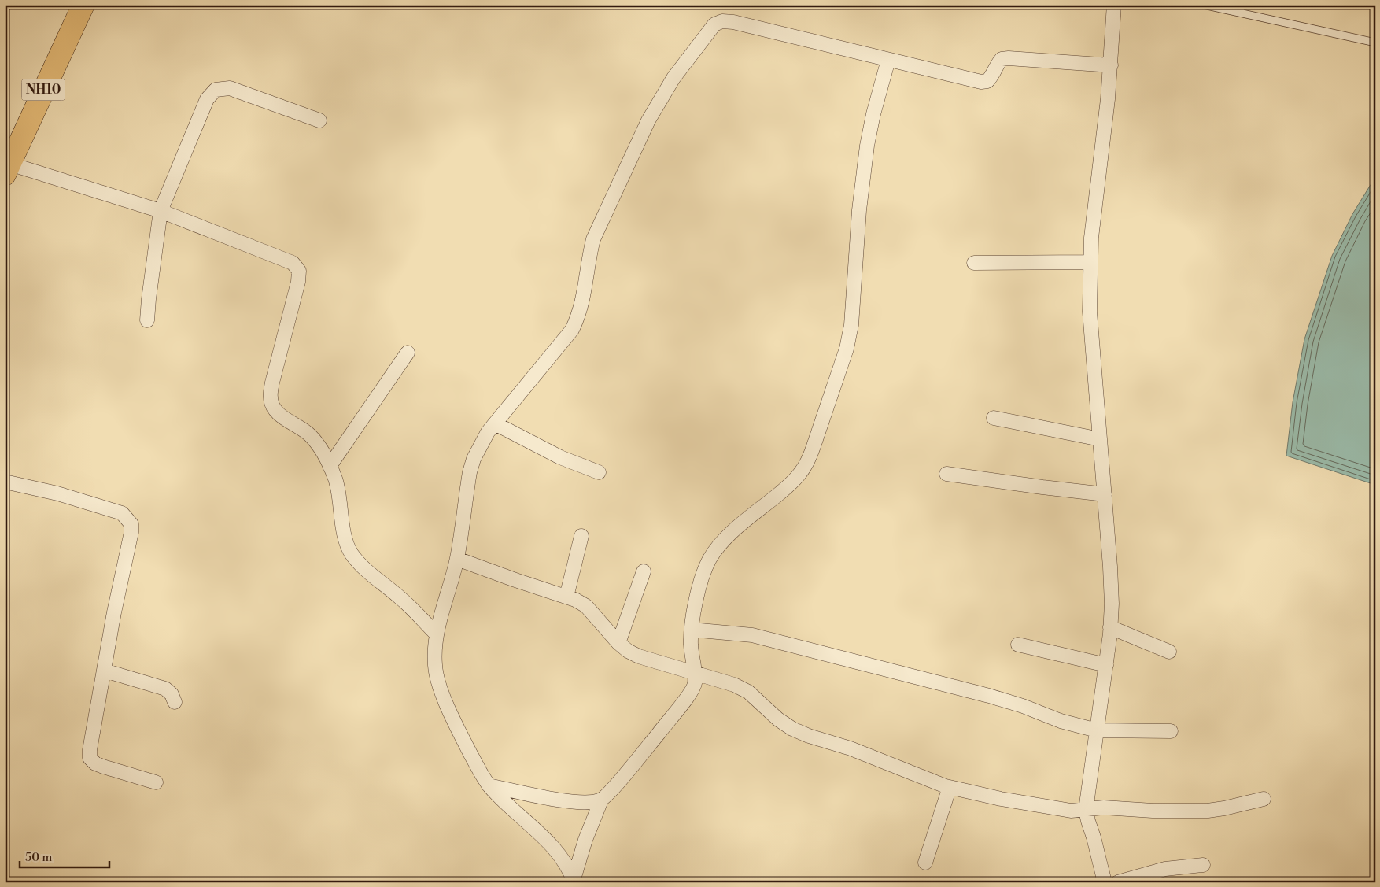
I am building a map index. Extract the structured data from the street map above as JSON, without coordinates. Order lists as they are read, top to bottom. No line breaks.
{"streets":{"highway":["NH10"]},"scale_bar":"50 m"}
